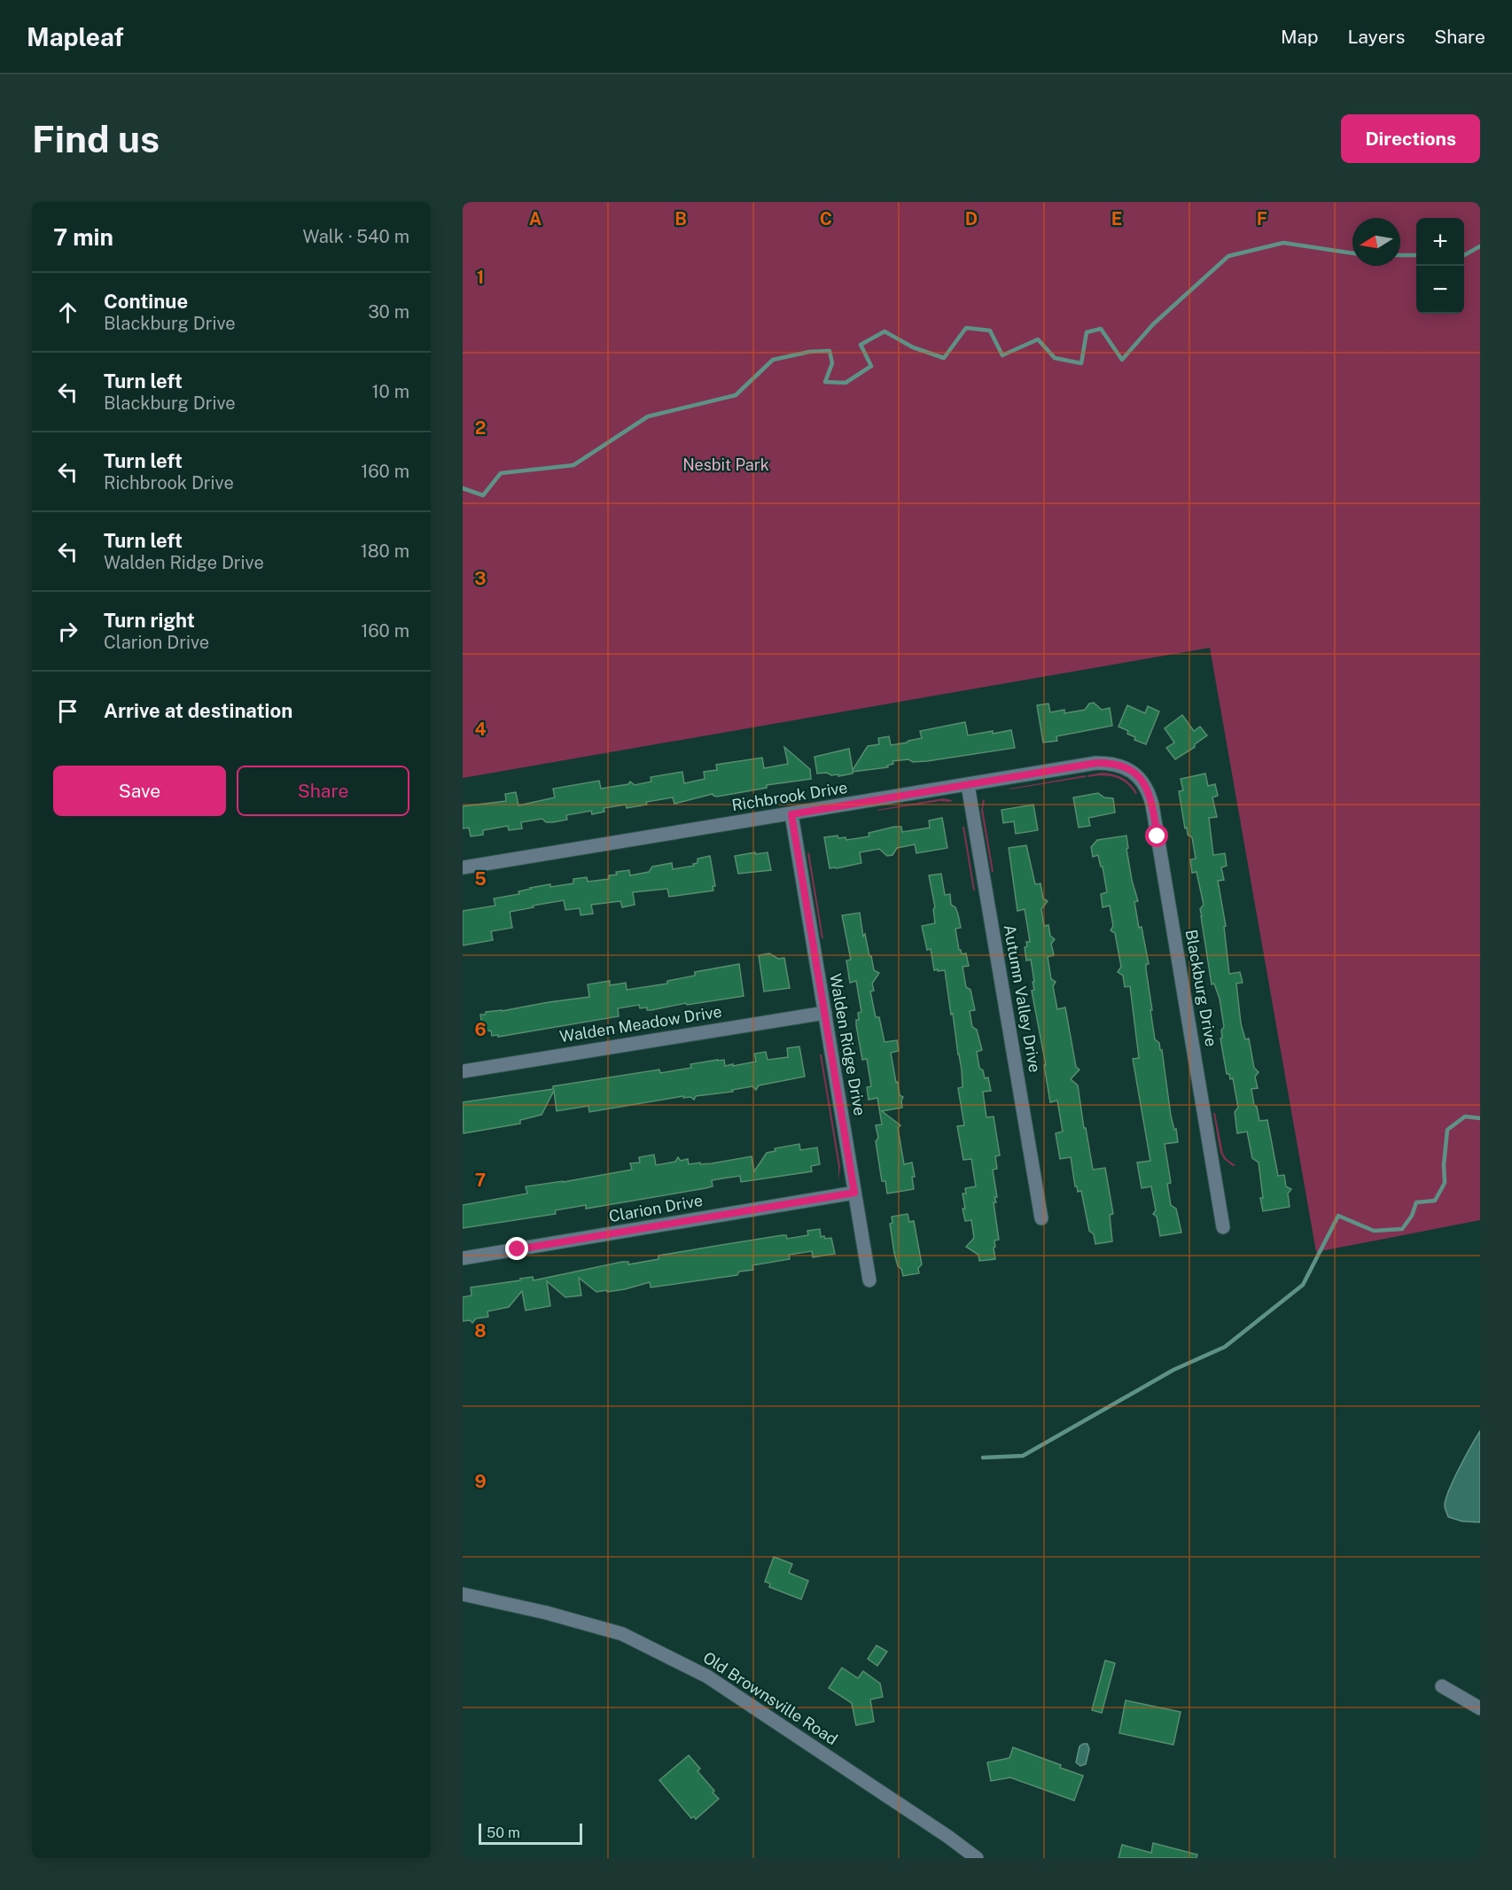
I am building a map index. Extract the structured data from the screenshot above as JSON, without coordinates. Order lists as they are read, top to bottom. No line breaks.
{"streets":{"street":["Richbrook Drive","Blackburg Drive","Autumn Valley Drive","Walden Meadow Drive","Walden Ridge Drive","Clarion Drive","Old Brownsville Road"]},"crossings":[["Richbrook Drive","Blackburg Drive"],["Richbrook Drive","Autumn Valley Drive"],["Richbrook Drive","Walden Ridge Drive"],["Walden Meadow Drive","Walden Ridge Drive"],["Walden Ridge Drive","Clarion Drive"]],"parks":["Nesbit Park"],"scale_bar":"50 m","north":"left","page":{"header":"Mapleaf","nav":["Map","Layers","Share"],"buttons":["Directions",["Save","Share"]],"title":"Find us","heading":["7 min","Walk · 540 m"],"map_buttons":["+","−"],"list":[["Continue","Blackburg Drive","30 m"],["Turn left","Blackburg Drive","10 m"],["Turn left","Richbrook Drive","160 m"],["Turn left","Walden Ridge Drive","180 m"],["Turn right","Clarion Drive","160 m"],"Arrive at destination"],"scale":"50 m"},"grid":{"columns":["A","B","C","D","E","F"],"rows":["1","2","3","4","5","6","7","8","9"]}}
